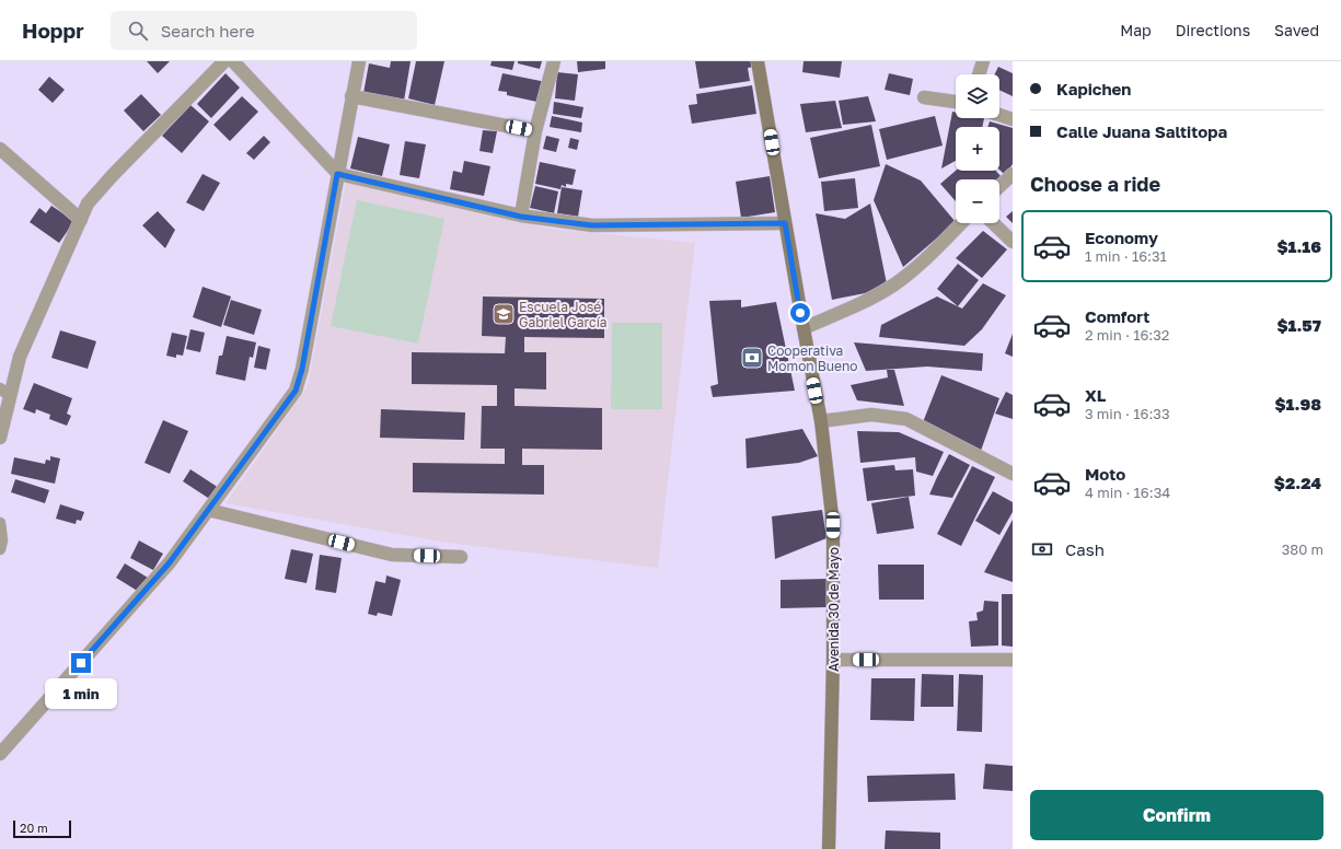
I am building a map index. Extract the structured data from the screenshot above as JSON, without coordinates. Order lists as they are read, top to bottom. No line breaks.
{"streets":{"main road":["Avenida 30 de Mayo"]},"places":{"school or university":["Escuela José Gabriel García"],"bank":["Cooperativa Momon Bueno"]},"scale_bar":"20 m","page":{"header":"Hoppr","search":"Search here","nav":["Map","Directions","Saved"],"banner":["Kapichen","Calle Juana Saltitopa"],"map_buttons":["+","−"],"heading":"Choose a ride","list":[{"name":"Economy","note":"1 min · 16:31","value":"$1.16"},{"name":"Comfort","note":"2 min · 16:32","value":"$1.57"},{"name":"XL","note":"3 min · 16:33","value":"$1.98"},{"name":"Moto","note":"4 min · 16:34","value":"$2.24"}],"pay":["Cash","380 m"],"bubble":"1 min","buttons":"Confirm","scale":"20 m"}}
